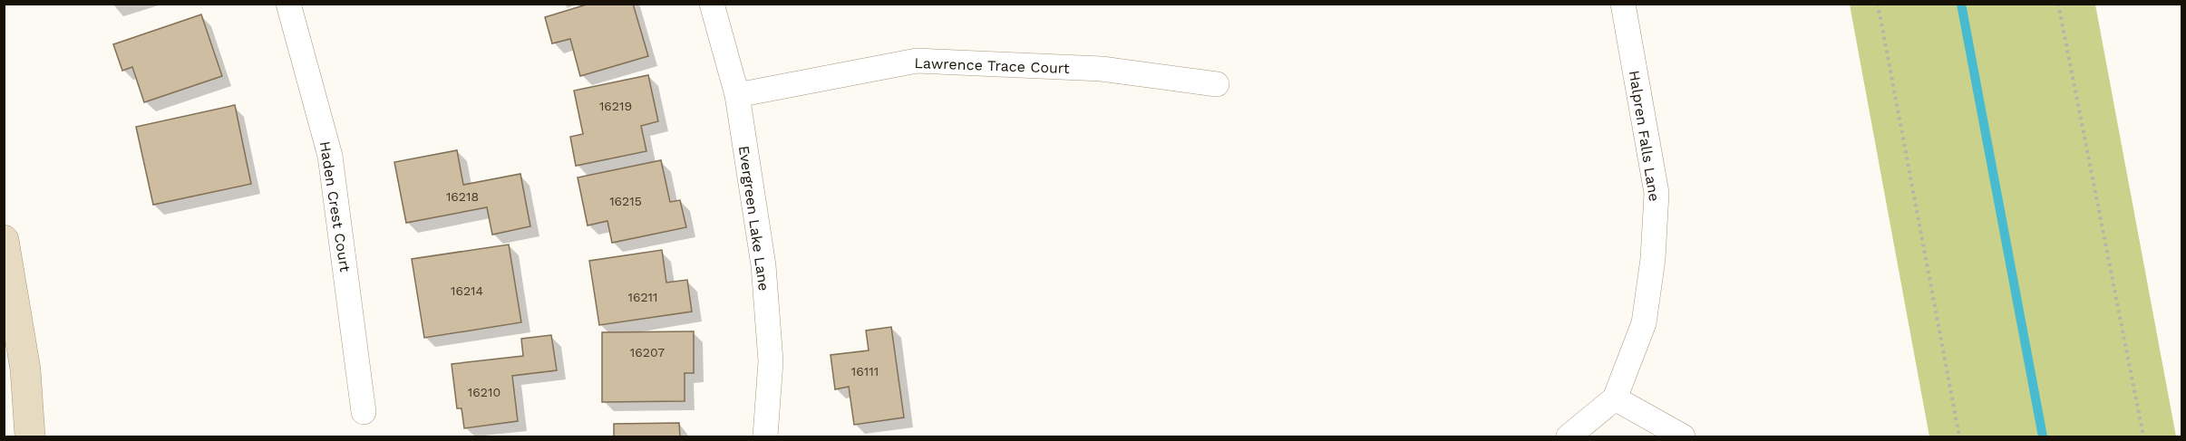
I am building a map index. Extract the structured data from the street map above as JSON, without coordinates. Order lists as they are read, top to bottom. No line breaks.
{"streets":{"street":["Lawrence Trace Court","Halpren Falls Lane","Haden Crest Court","Evergreen Lake Lane"]},"crossings":[["Lawrence Trace Court","Evergreen Lake Lane"]],"house_numbers":["16219","16218","16215","16214","16211","16207","16111","16210"]}
